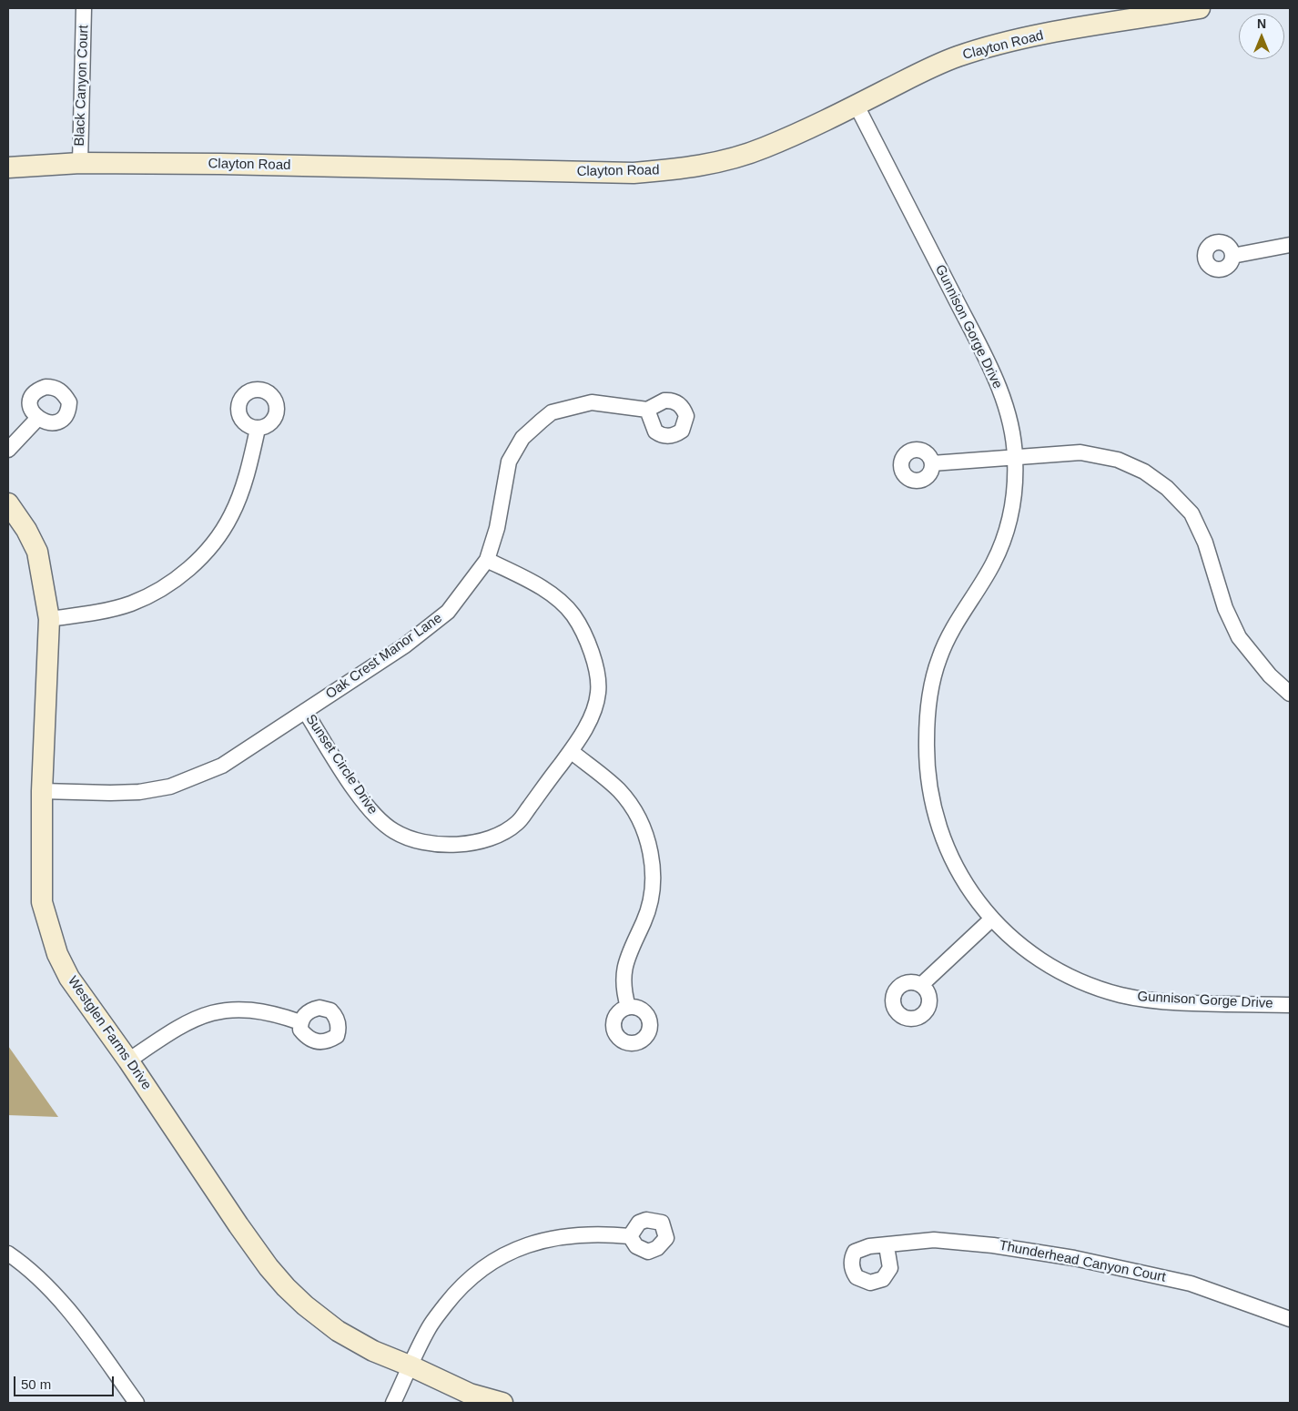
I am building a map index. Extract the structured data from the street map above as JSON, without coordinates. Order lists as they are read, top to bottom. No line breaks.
{"streets":{"main road":["Clayton Road","Westglen Farms Drive"],"street":["Black Canyon Court","Gunnison Gorge Drive","Oak Crest Manor Lane","Sunset Circle Drive","Thunderhead Canyon Court"]},"crossings":[["Clayton Road","Black Canyon Court"],["Clayton Road","Gunnison Gorge Drive"],["Oak Crest Manor Lane","Sunset Circle Drive"],["Oak Crest Manor Lane","Westglen Farms Drive"]],"scale_bar":"50 m","north":"top"}
